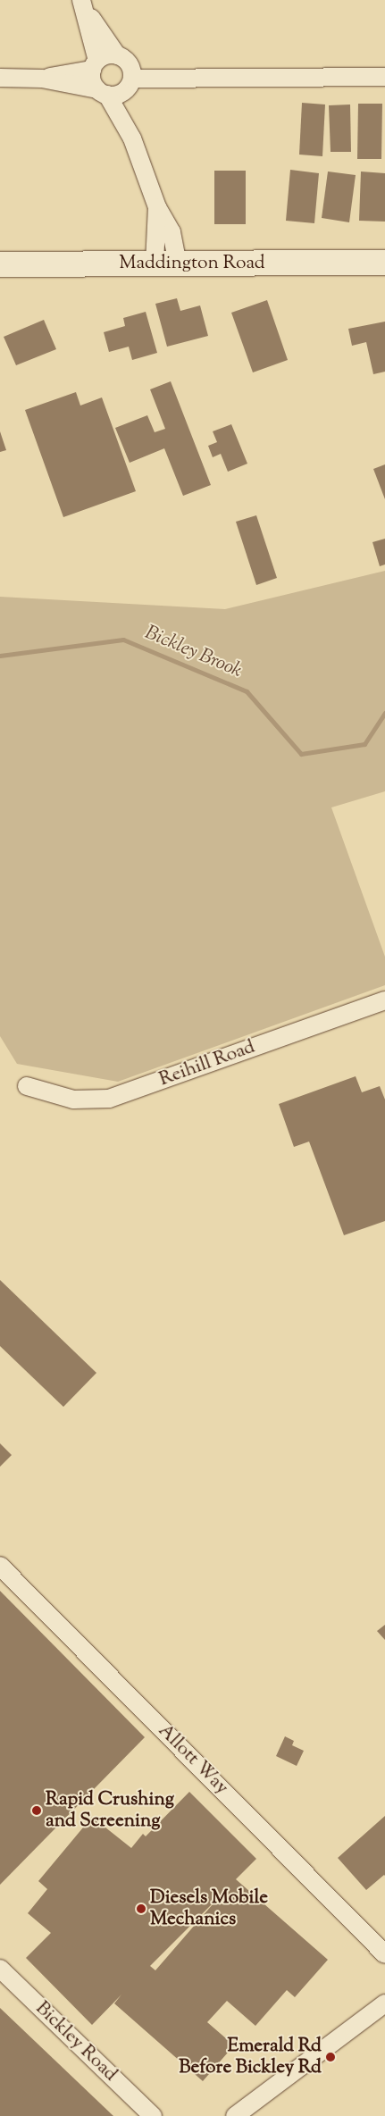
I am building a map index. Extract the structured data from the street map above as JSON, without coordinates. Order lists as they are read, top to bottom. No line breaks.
{"streets":{"main road":["Maddington Road"],"street":["Reihill Road","Allott Way","Bickley Road"]},"water":["Bickley Brook"],"places":["Rapid Crushing and Screening","Diesels Mobile Mechanics","Emerald Rd Before Bickley Rd"]}
